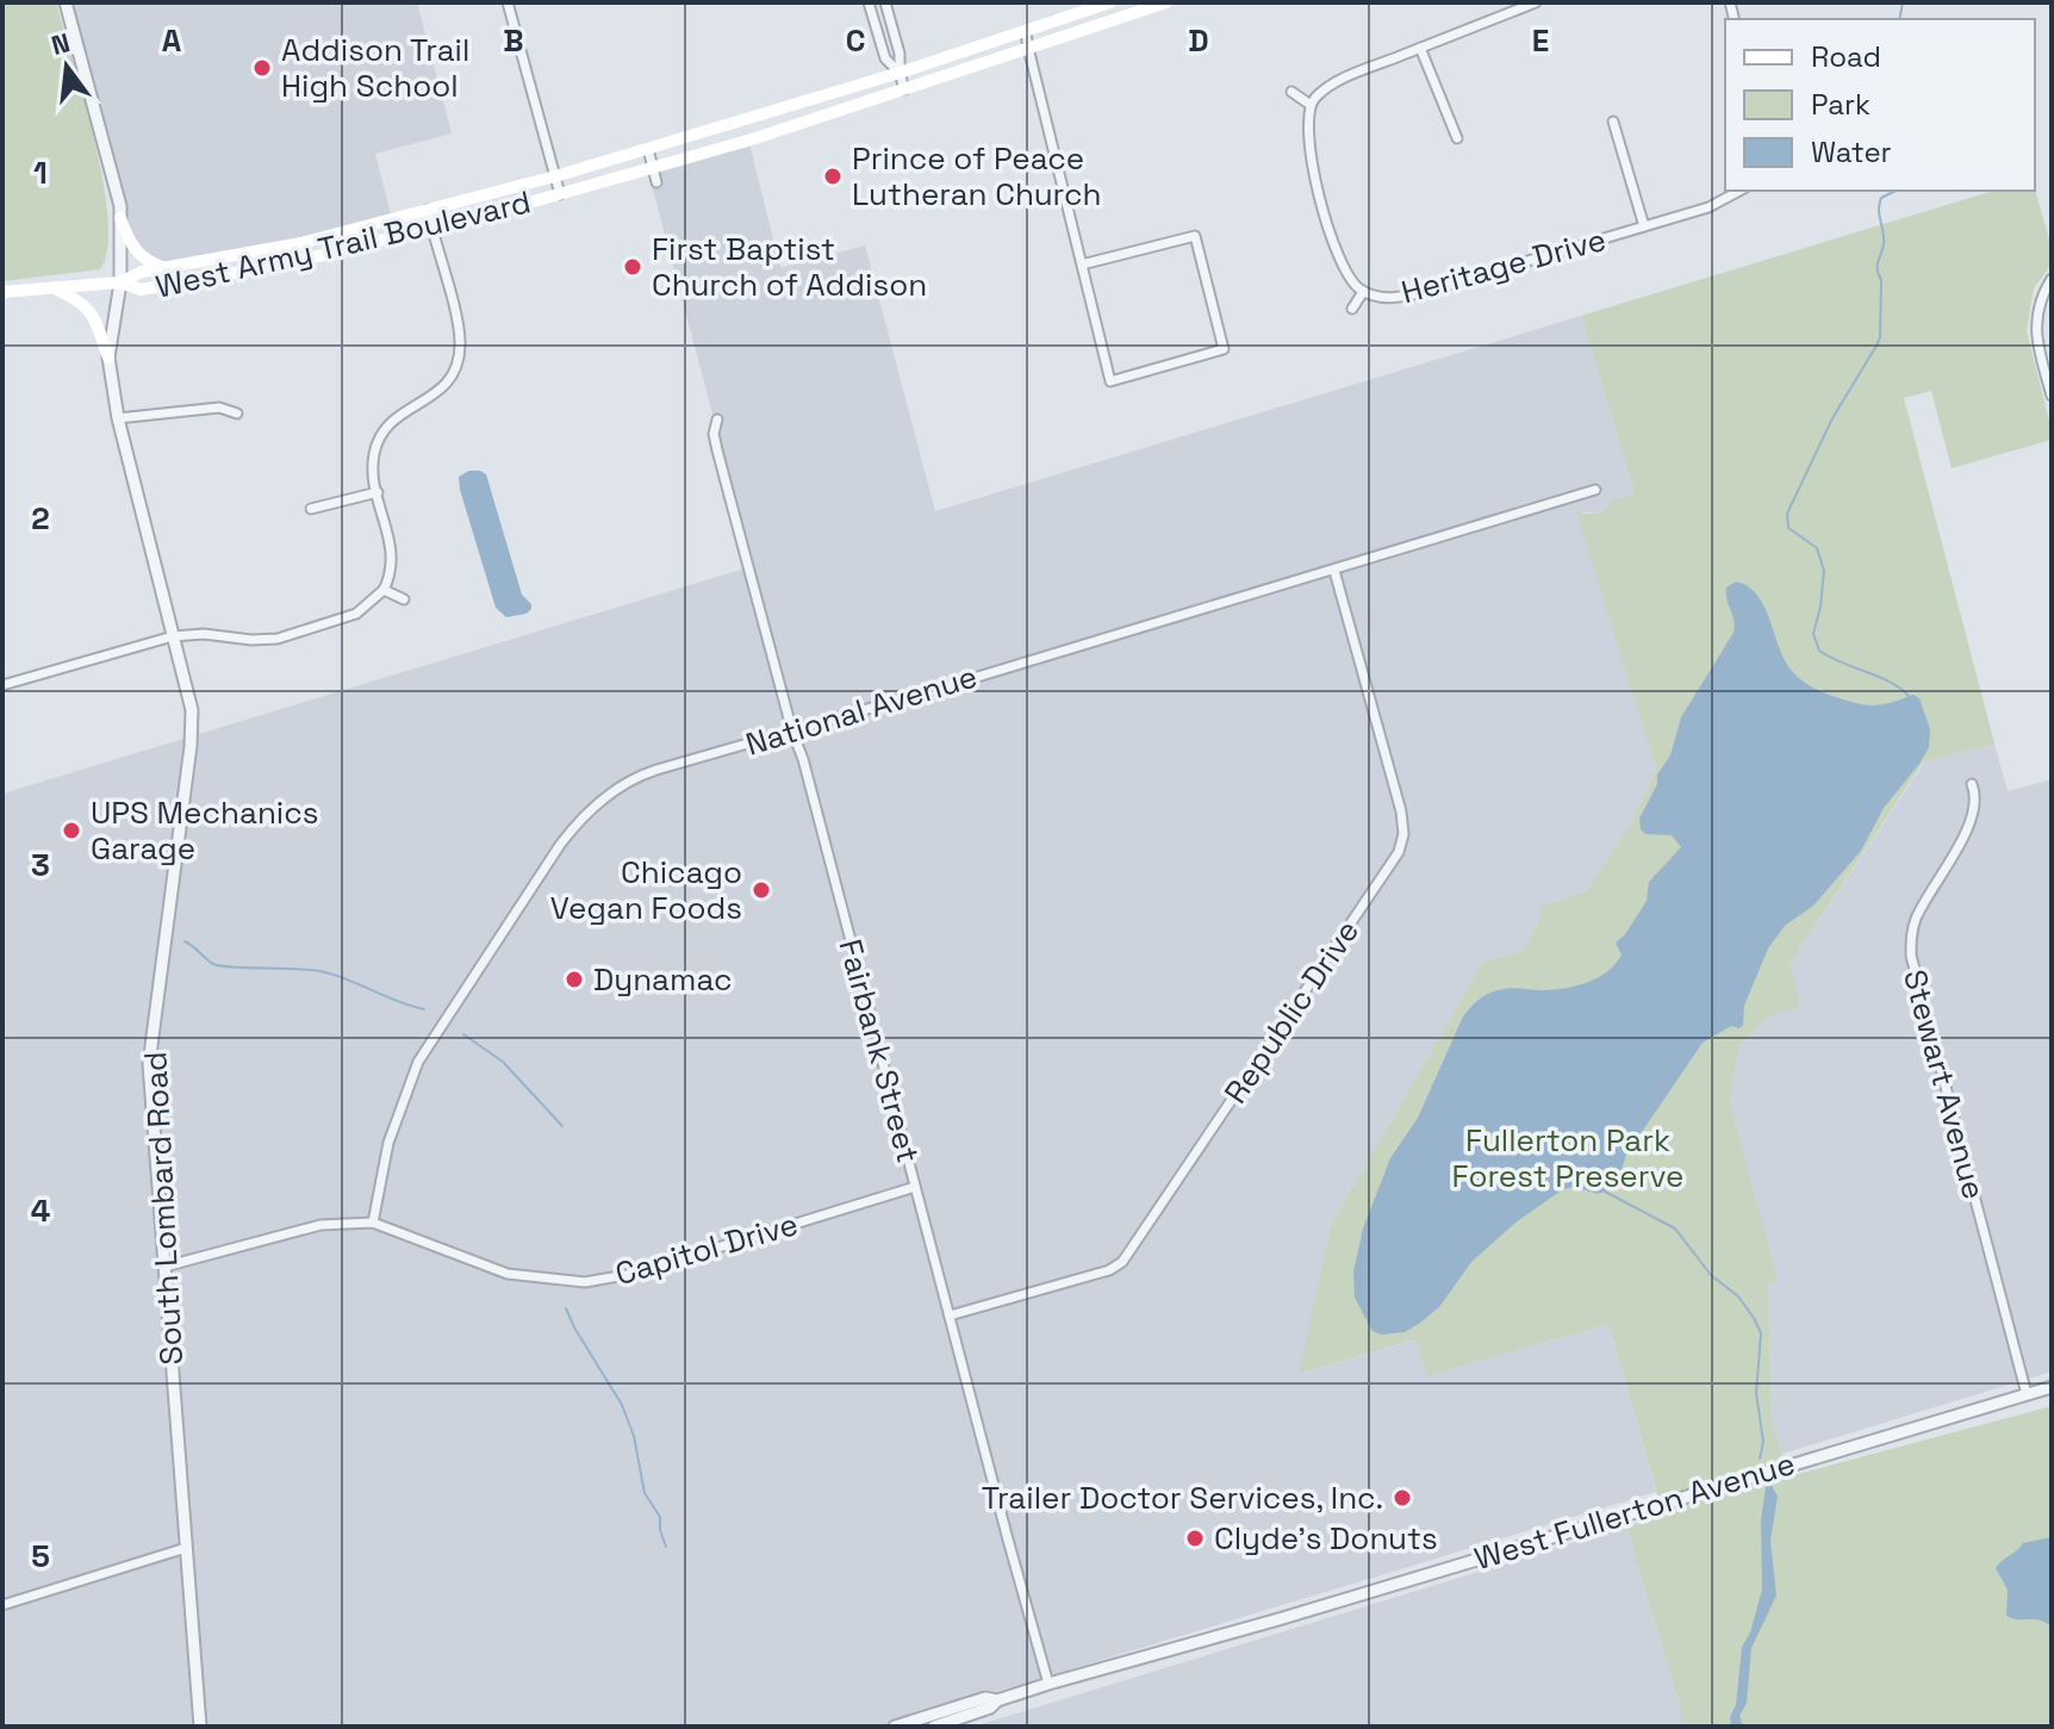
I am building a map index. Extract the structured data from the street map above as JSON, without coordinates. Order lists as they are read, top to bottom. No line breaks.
{"streets":{"main road":["West Army Trail Boulevard"],"street":["Heritage Drive","National Avenue","Republic Drive","Fairbank Street","Stewart Avenue","South Lombard Road","Capitol Drive","West Fullerton Avenue"]},"crossings":[["West Army Trail Boulevard","South Lombard Road"],["National Avenue","Republic Drive"],["National Avenue","Fairbank Street"],["National Avenue","Capitol Drive"],["Republic Drive","Fairbank Street"],["Fairbank Street","Capitol Drive"],["Fairbank Street","West Fullerton Avenue"],["Stewart Avenue","West Fullerton Avenue"],["South Lombard Road","Capitol Drive"]],"parks":["Fullerton Park Forest Preserve"],"places":["Addison Trail High School","Prince of Peace Lutheran Church","First Baptist Church of Addison","UPS Mechanics Garage","Chicago Vegan Foods","Dynamac","Trailer Doctor Services, Inc.","Clyde's Donuts"],"legend":["Road","Park","Water"],"north":"top","grid":{"columns":["A","B","C","D","E"],"rows":["1","2","3","4","5"]}}
